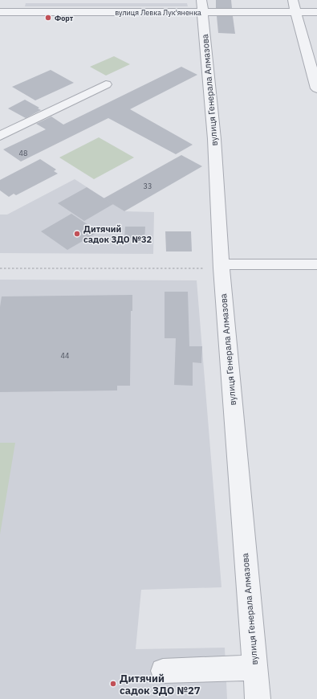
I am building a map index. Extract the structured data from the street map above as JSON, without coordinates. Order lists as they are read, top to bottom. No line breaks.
{"streets":{"street":["вулиця Левка Лук'яненка","вулиця Генерала Алмазова"]},"crossings":[["вулиця Левка Лук'яненка","вулиця Генерала Алмазова"]],"places":["Форт","Дитячий садок ЗДО №32","Дитячий садок ЗДО №27"],"house_numbers":["48","33","44"]}
